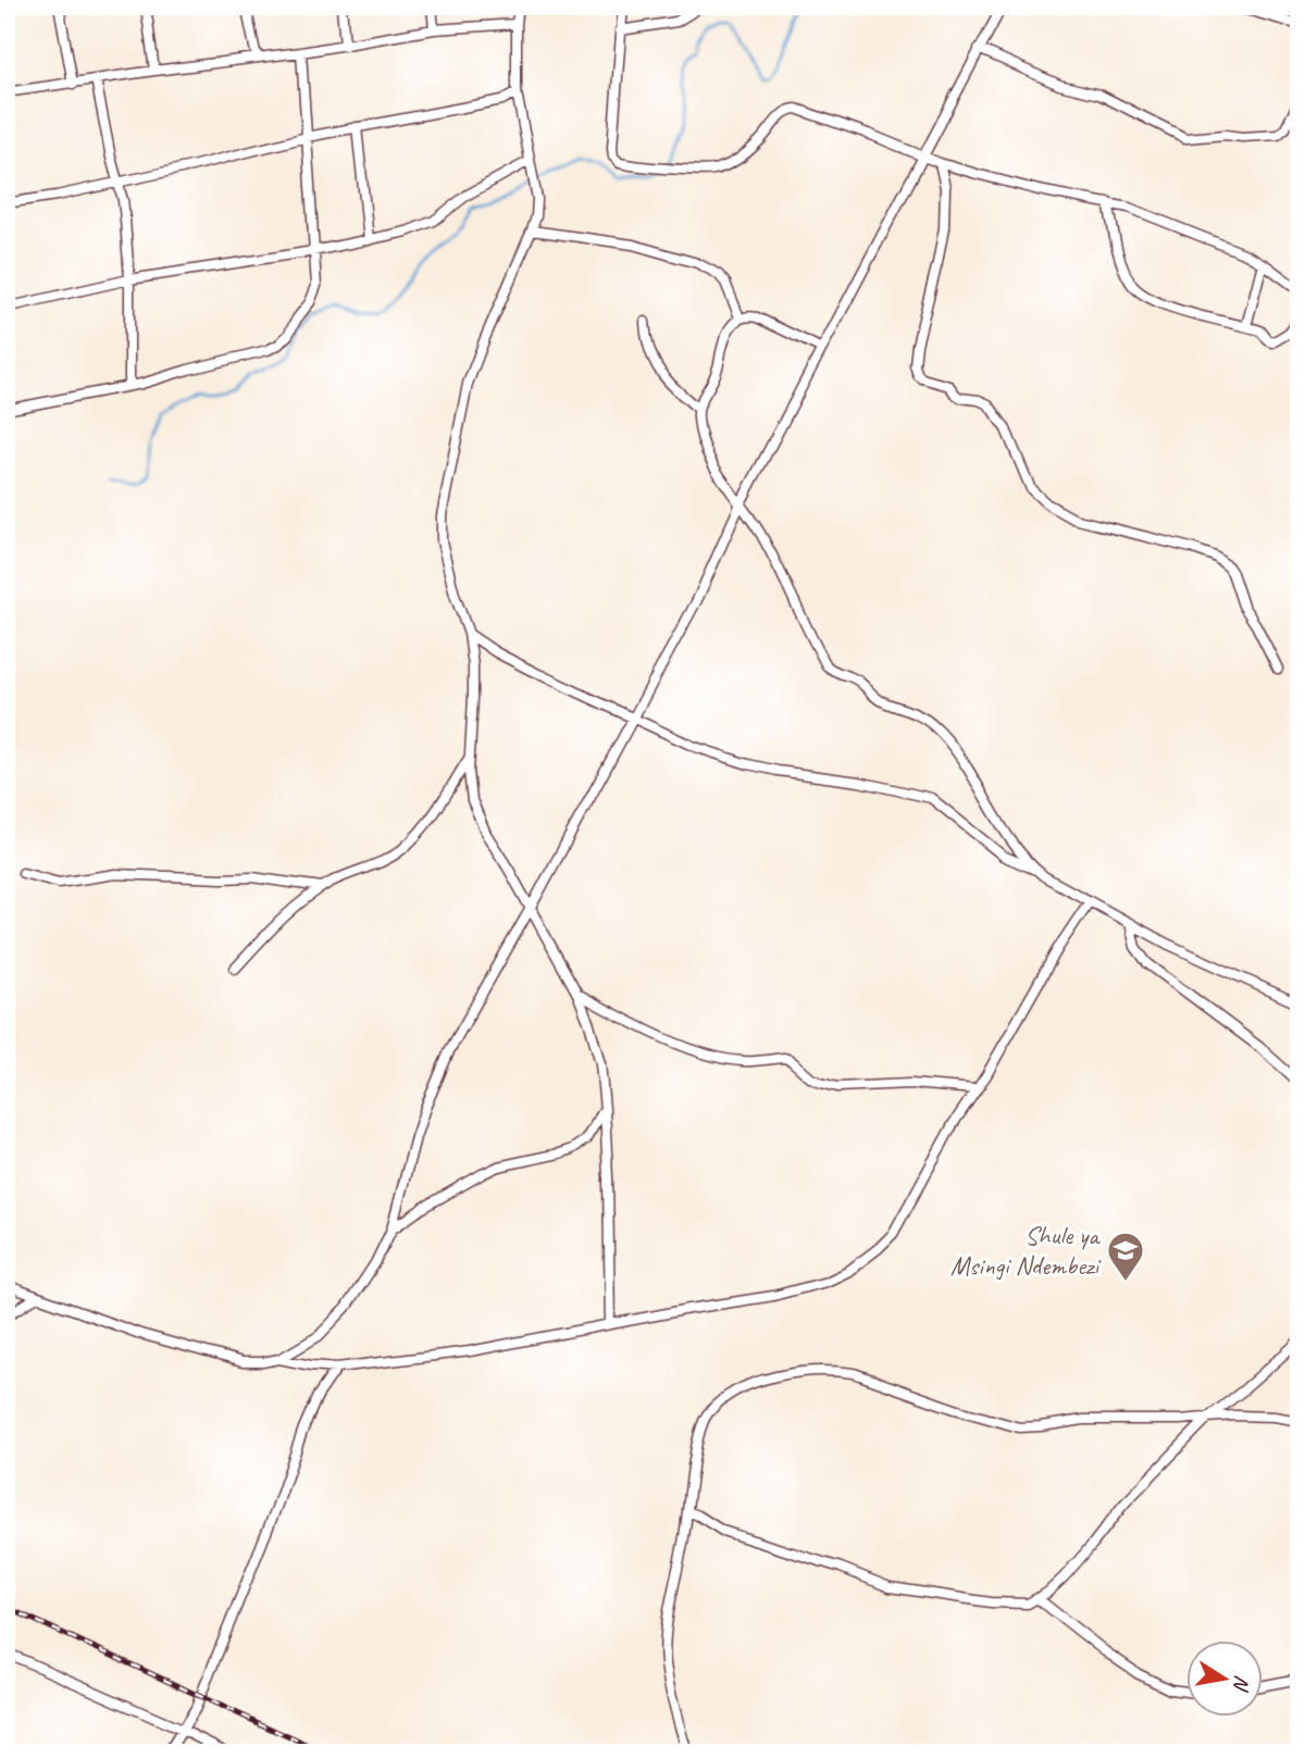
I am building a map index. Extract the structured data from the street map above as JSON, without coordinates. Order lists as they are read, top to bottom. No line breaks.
{"places":{"school or university":["Shule ya Msingi Ndembezi"]},"north":"right"}
